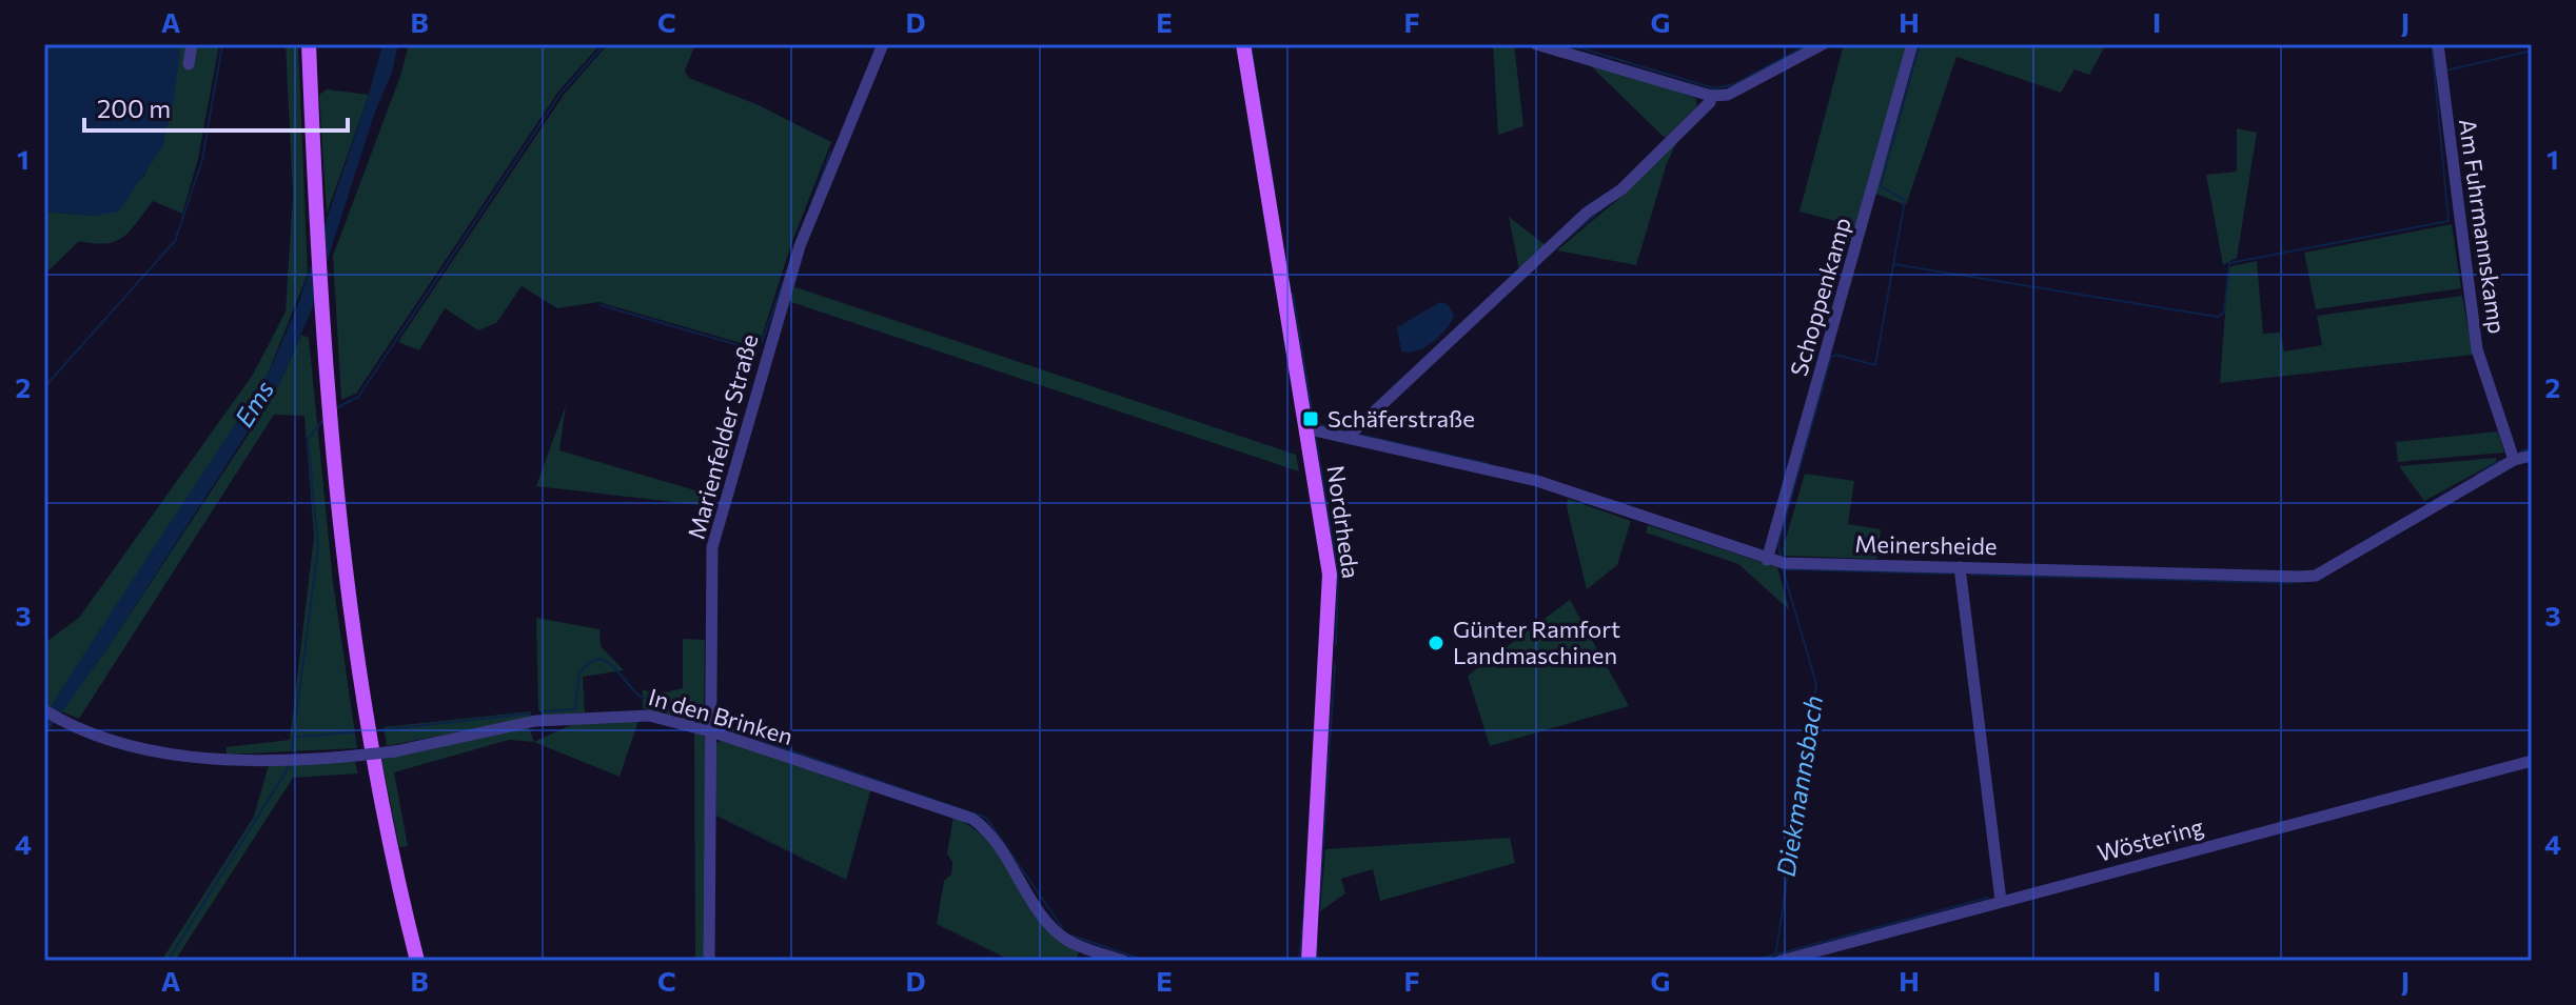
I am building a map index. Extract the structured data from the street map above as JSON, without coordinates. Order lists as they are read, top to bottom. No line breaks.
{"streets":{"main road":["Nordrheda"],"street":["Am Fuhrmannskamp","Schoppenkamp","Marienfelder Straße","Meinersheide","In den Brinken","Wöstering"]},"crossings":[["Am Fuhrmannskamp","Meinersheide"],["Schoppenkamp","Meinersheide"],["Marienfelder Straße","In den Brinken"],["Nordrheda","Meinersheide"]],"water":["Ems","Diekmannsbach"],"places":{"transit":["Schäferstraße"],"other":["Günter Ramfort Landmaschinen"]},"scale_bar":"200 m","grid":{"columns":["A","B","C","D","E","F","G","H","I","J"],"rows":["1","2","3","4"]}}
